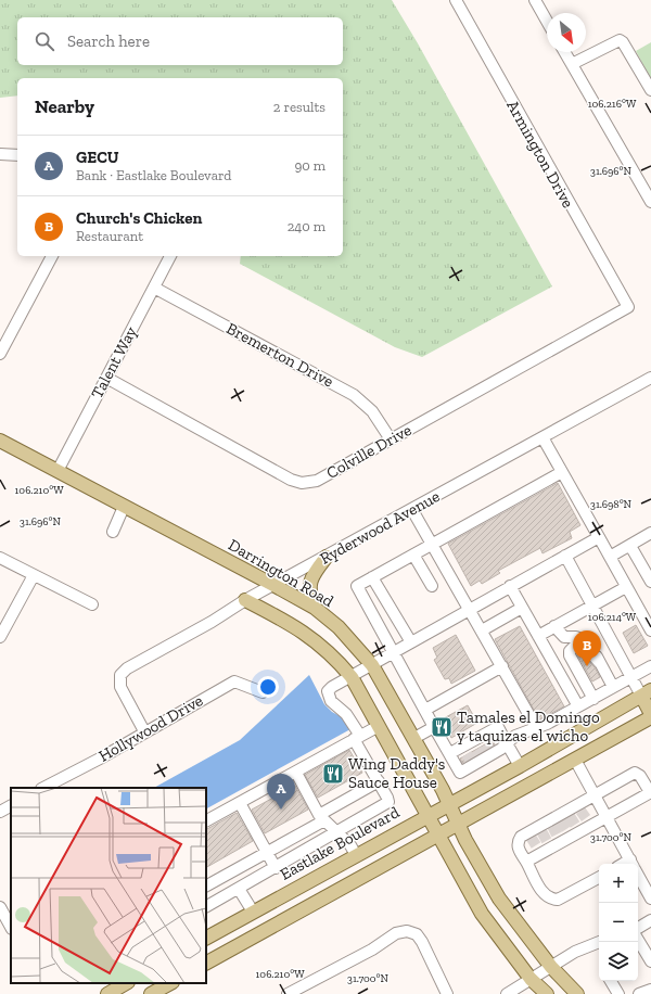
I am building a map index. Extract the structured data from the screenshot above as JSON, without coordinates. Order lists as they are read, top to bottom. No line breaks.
{"streets":{"main road":["Darrington Road","Eastlake Boulevard"],"street":["Armington Drive","Bremerton Drive","Talent Way","Colville Drive","Ryderwood Avenue","Hollywood Drive"]},"crossings":[["Armington Drive","Colville Drive"],["Bremerton Drive","Talent Way"],["Bremerton Drive","Colville Drive"],["Talent Way","Colville Drive"],["Talent Way","Darrington Road"],["Ryderwood Avenue","Darrington Road"],["Ryderwood Avenue","Hollywood Drive"],["Darrington Road","Eastlake Boulevard"]],"places":{"restaurant":["Tamales el Domingo y taquizas el wicho","Wing Daddy's Sauce House"]},"north":"bottom right","page":{"search":"Search here","heading":["Nearby","2 results"],"list":[{"mark":"A","name":"GECU","note":"Bank · Eastlake Boulevard","value":"90 m"},{"mark":"B","name":"Church's Chicken","note":"Restaurant","value":"240 m"}],"pins":["B","A"],"map_buttons":["+","−"]},"coordinates":["106.216°W","31.696°N","106.210°W","31.698°N","106.214°W","31.700°N"]}
